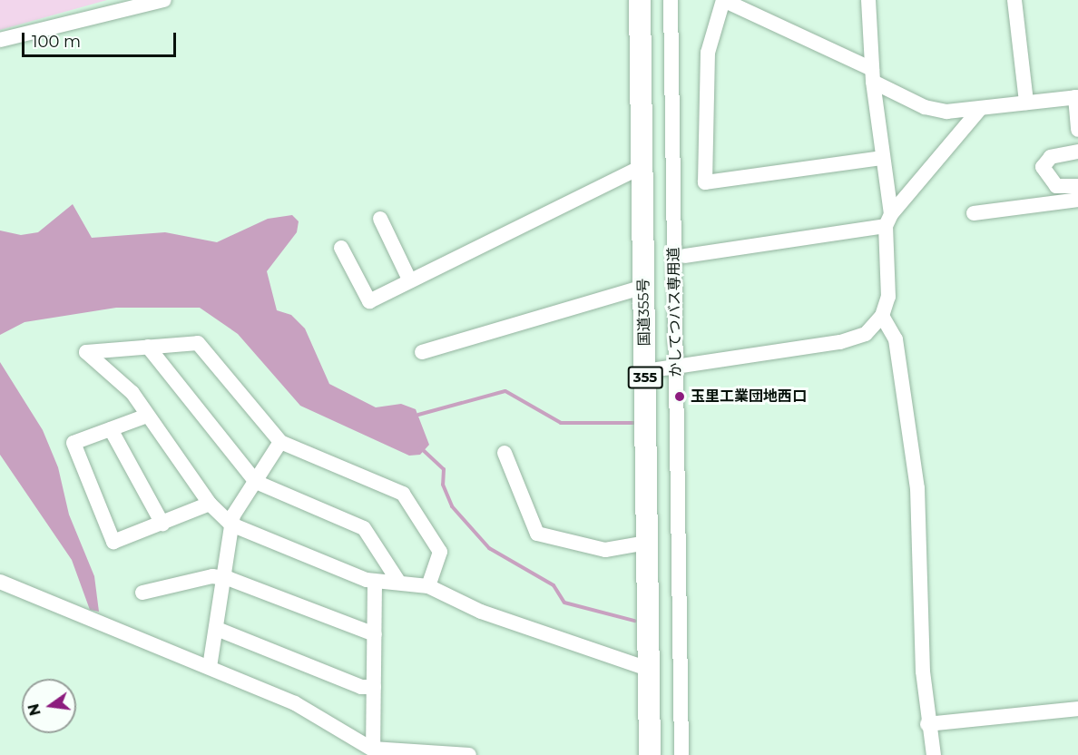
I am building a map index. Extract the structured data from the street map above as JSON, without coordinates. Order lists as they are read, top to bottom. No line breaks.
{"streets":{"highway":["国道355号","355"],"street":["かしてつバス専用道"]},"places":["玉里工業団地西口"],"scale_bar":"100 m","north":"left"}
